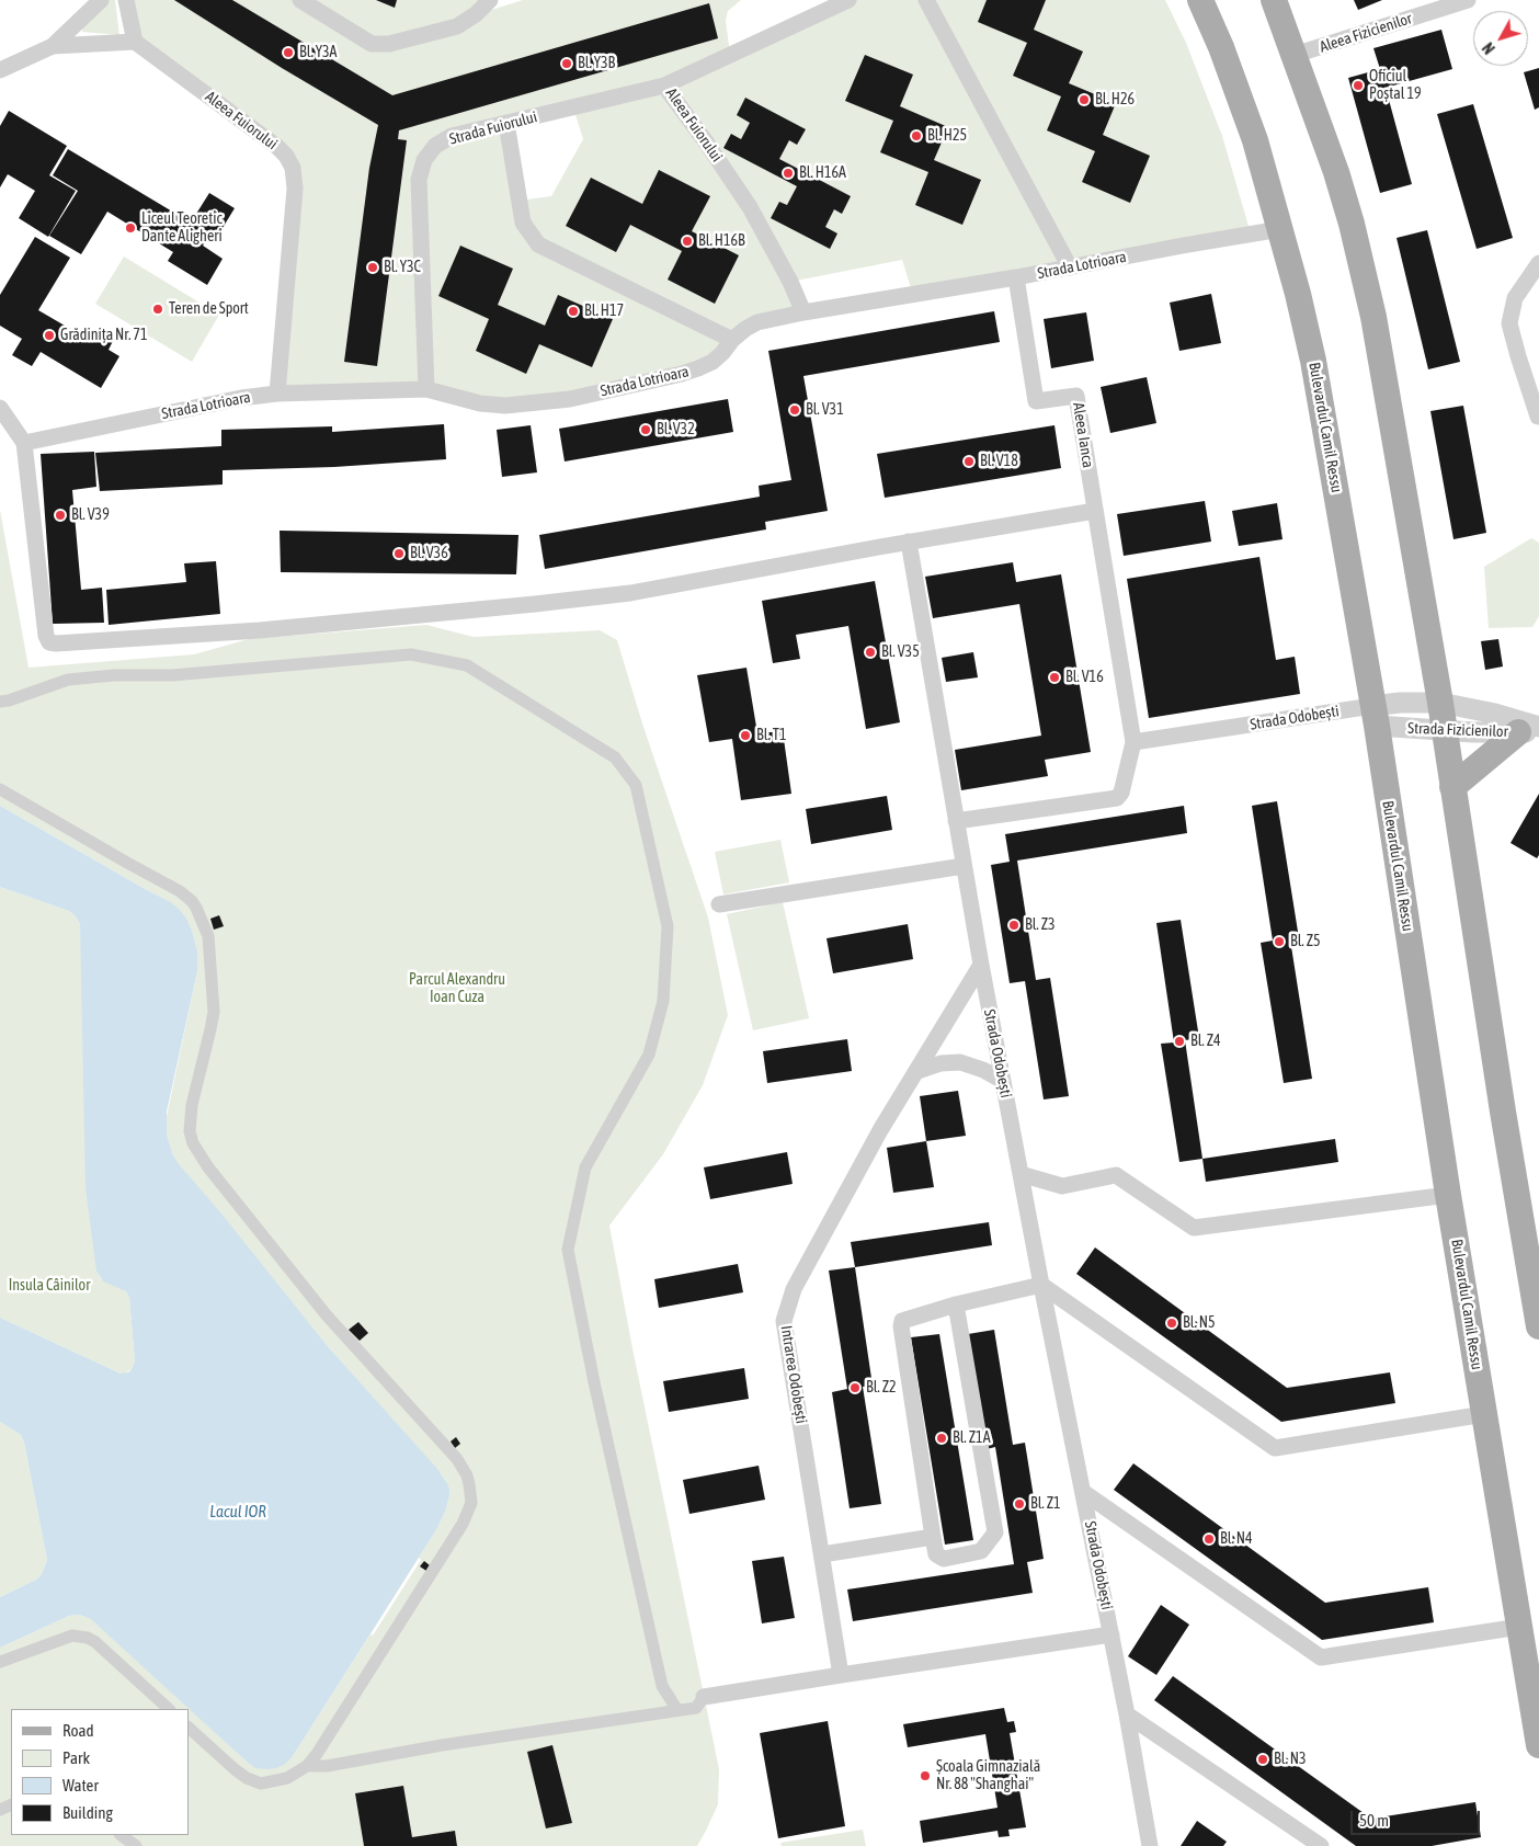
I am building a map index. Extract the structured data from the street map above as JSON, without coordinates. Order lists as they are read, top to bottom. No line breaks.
{"streets":{"main road":["Bulevardul Camil Ressu"],"street":["Aleea Fizicienilor","Aleea Fuiorului","Strada Fuiorului","Strada Lotrioara","Aleea Ianca","Strada Odobești","Strada Fizicienilor","Intrarea Odobești"]},"crossings":[["Aleea Fuiorului","Strada Fuiorului"],["Aleea Fuiorului","Strada Lotrioara"],["Strada Fuiorului","Strada Lotrioara"],["Strada Lotrioara","Bulevardul Camil Ressu"],["Strada Lotrioara","Aleea Ianca"],["Bulevardul Camil Ressu","Strada Odobești"],["Bulevardul Camil Ressu","Strada Fizicienilor"],["Aleea Ianca","Strada Odobești"],["Strada Odobești","Strada Fizicienilor"],["Strada Odobești","Intrarea Odobești"]],"water":["Lacul IOR"],"parks":["Parcul Alexandru Ioan Cuza","Insula Câinilor"],"places":["Bl. Y3A","Bl. Y3B","Oficiul Poștal 19","Bl. H26","Bl. H25","Bl. H16A","Liceul Teoretic Dante Aligheri","Bl. H16B","Bl. Y3C","Teren de Sport","Bl. H17","Grădinița Nr. 71","Bl. V31","Bl. V32","Bl. V18","Bl. V39","Bl. V36","Bl. V35","Bl. V16","Bl. T1","Bl. Z3","Bl. Z5","Bl. Z4","Bl. N5","Bl. Z2","Bl. Z1A","Bl. Z1","Bl. N4","Bl. N3","Școala Gimnazială Nr. 88 \"Shanghai\""],"legend":["Road","Park","Water","Building"],"scale_bar":"50 m","north":"bottom left"}
